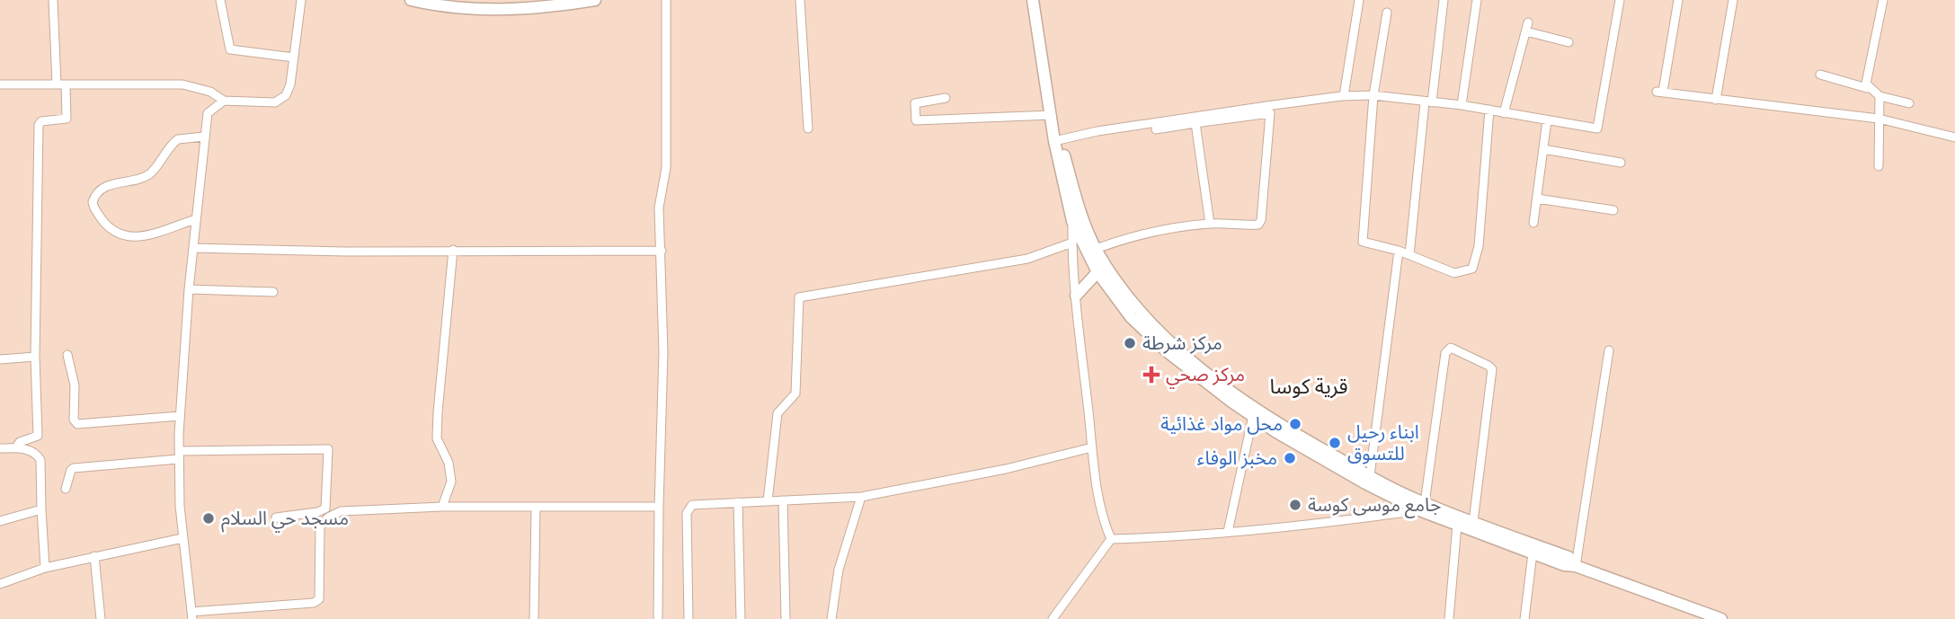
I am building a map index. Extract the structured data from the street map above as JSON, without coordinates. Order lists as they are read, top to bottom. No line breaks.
{"districts":["قرية كوسا"],"places":{"other":["مركز شرطة","محل مواد غذائية","ابناء رحيل للتسوق","مخبز الوفاء","جامع موسى كوسة","مسجد حي السلام"],"health":["مركز صحي"]}}
